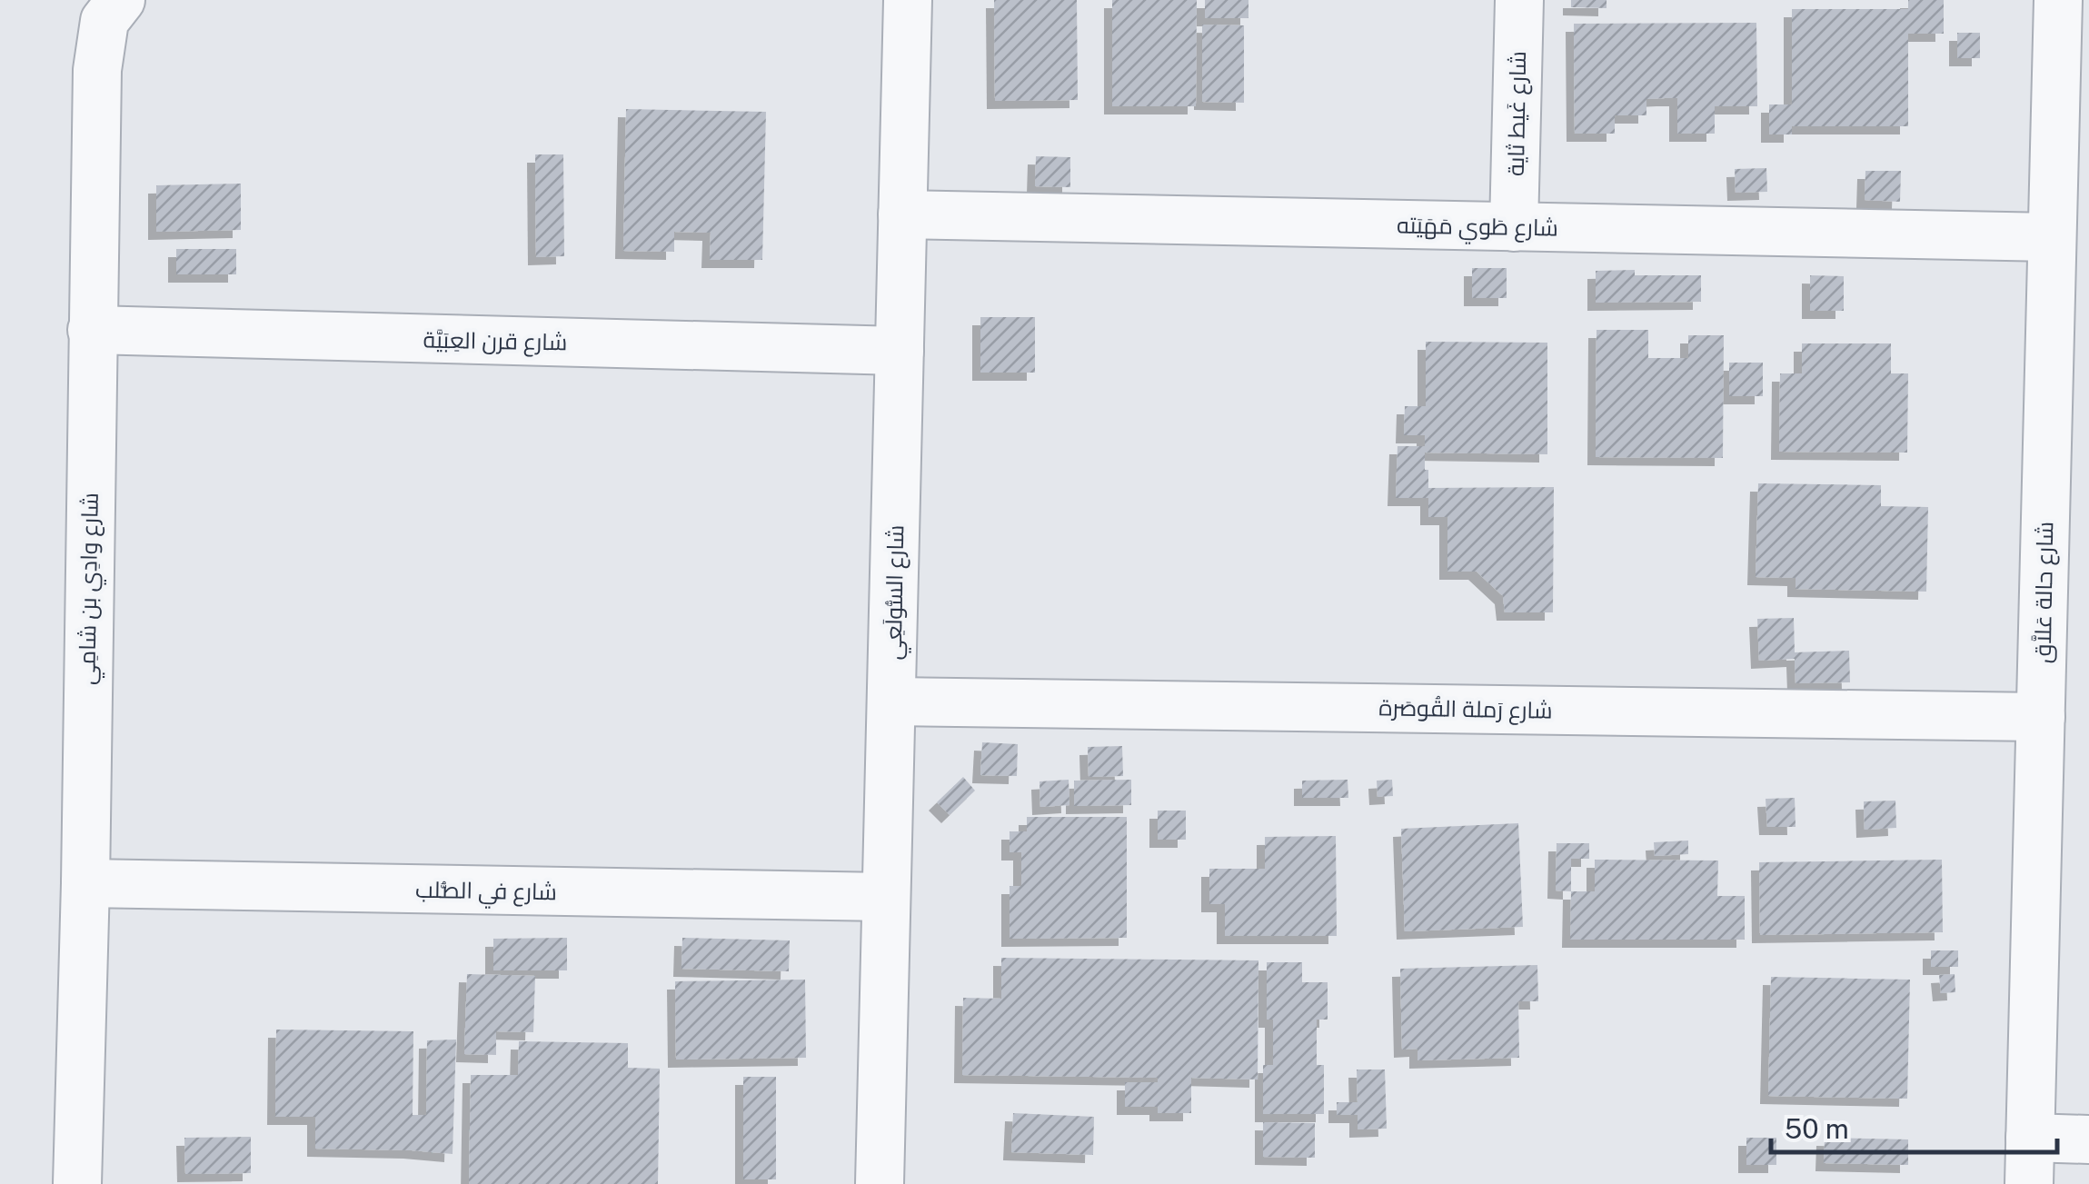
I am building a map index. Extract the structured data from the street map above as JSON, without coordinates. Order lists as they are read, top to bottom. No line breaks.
{"streets":{"street":["شارع غَيط ثاية","شارع طَوي مَهَيَته","شارع قرن العِبَيَّة","شارع وادِي بن شامِي","شارع السُّولَعِي","شارع حالة عَلاَّق","شارع رَملة القُوصَرة","شارع في الصُّلب"]},"crossings":[["شارع غَيط ثاية","شارع طَوي مَهَيَته"],["شارع طَوي مَهَيَته","شارع السُّولَعِي"],["شارع طَوي مَهَيَته","شارع حالة عَلاَّق"],["شارع قرن العِبَيَّة","شارع وادِي بن شامِي"],["شارع قرن العِبَيَّة","شارع السُّولَعِي"],["شارع وادِي بن شامِي","شارع في الصُّلب"],["شارع السُّولَعِي","شارع رَملة القُوصَرة"],["شارع السُّولَعِي","شارع في الصُّلب"],["شارع حالة عَلاَّق","شارع رَملة القُوصَرة"]],"scale_bar":"50 m"}
